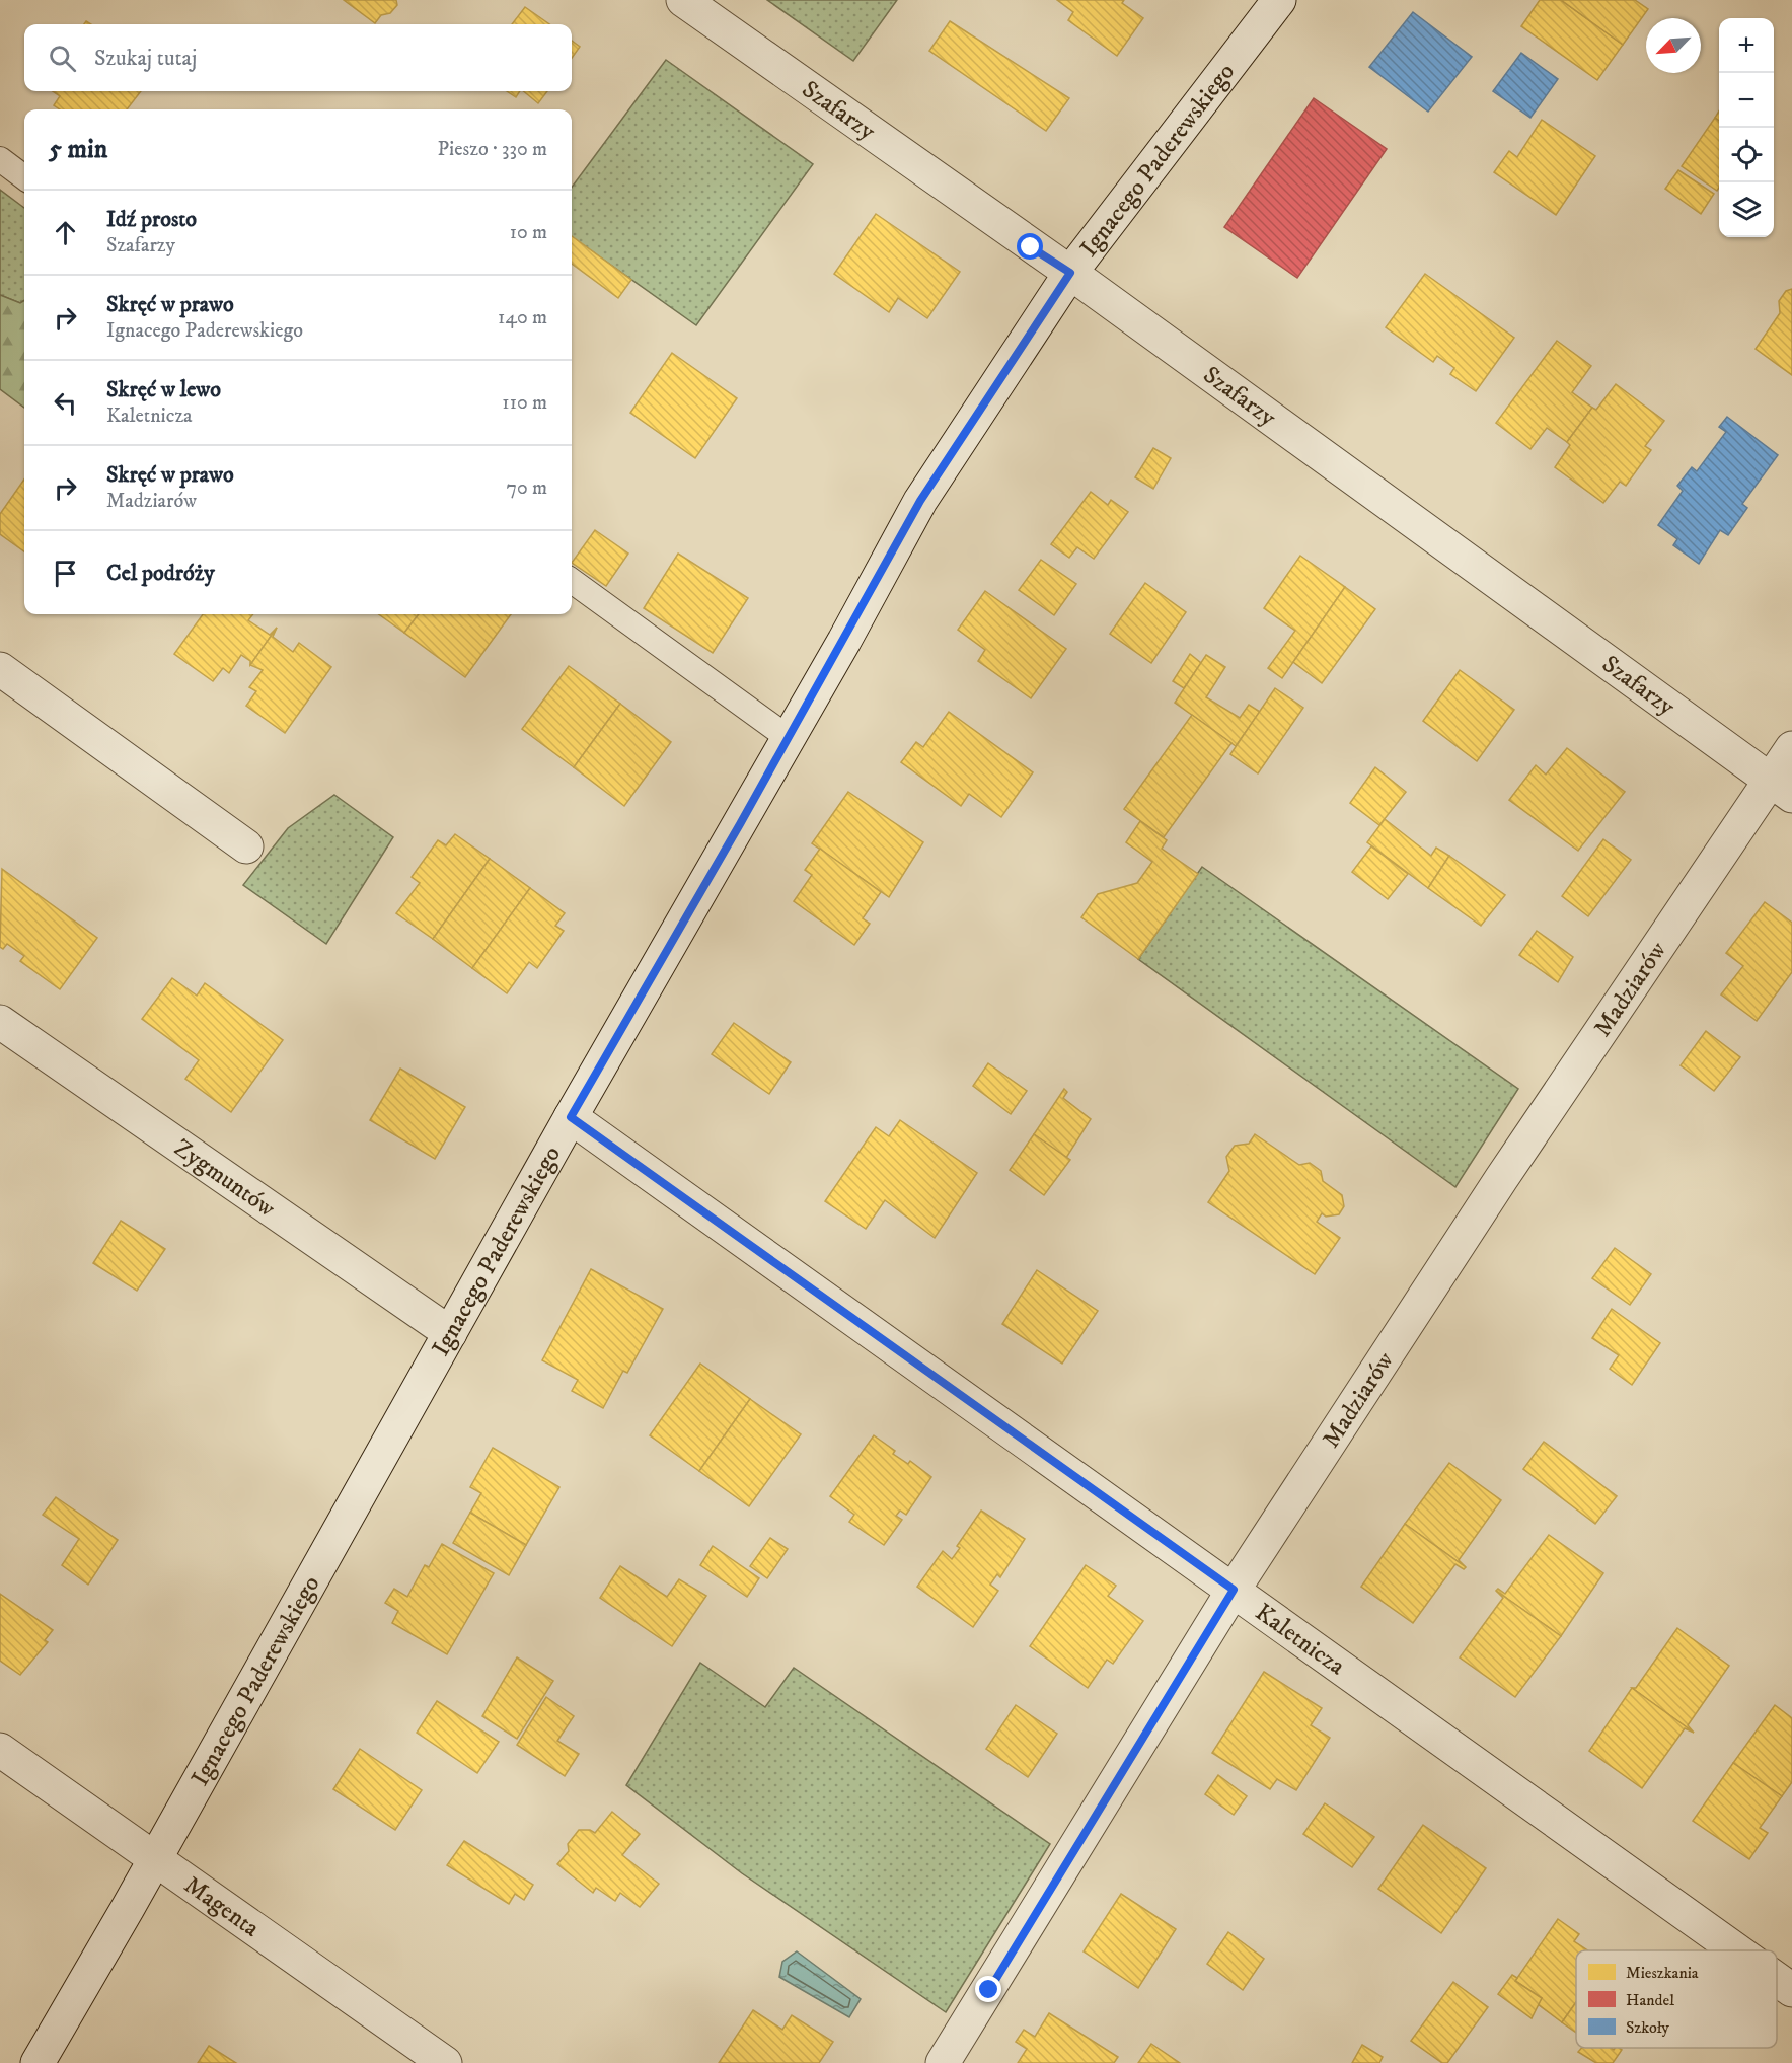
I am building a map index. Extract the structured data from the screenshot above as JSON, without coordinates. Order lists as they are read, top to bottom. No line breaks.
{"streets":{"street":["Szafarzy","Ignacego Paderewskiego","Madziarów","Zygmuntów","Kaletnicza","Magenta"]},"crossings":[["Szafarzy","Ignacego Paderewskiego"],["Szafarzy","Madziarów"],["Ignacego Paderewskiego","Zygmuntów"],["Ignacego Paderewskiego","Kaletnicza"],["Ignacego Paderewskiego","Magenta"],["Madziarów","Kaletnicza"]],"legend":["Mieszkania","Handel","Szkoły"],"north":"bottom left","page":{"map_buttons":["+","−"],"search":"Szukaj tutaj","heading":["5 min","Pieszo · 330 m"],"list":[["Idź prosto","Szafarzy","10 m"],["Skręć w prawo","Ignacego Paderewskiego","140 m"],["Skręć w lewo","Kaletnicza","110 m"],["Skręć w prawo","Madziarów","70 m"],"Cel podróży"]}}
